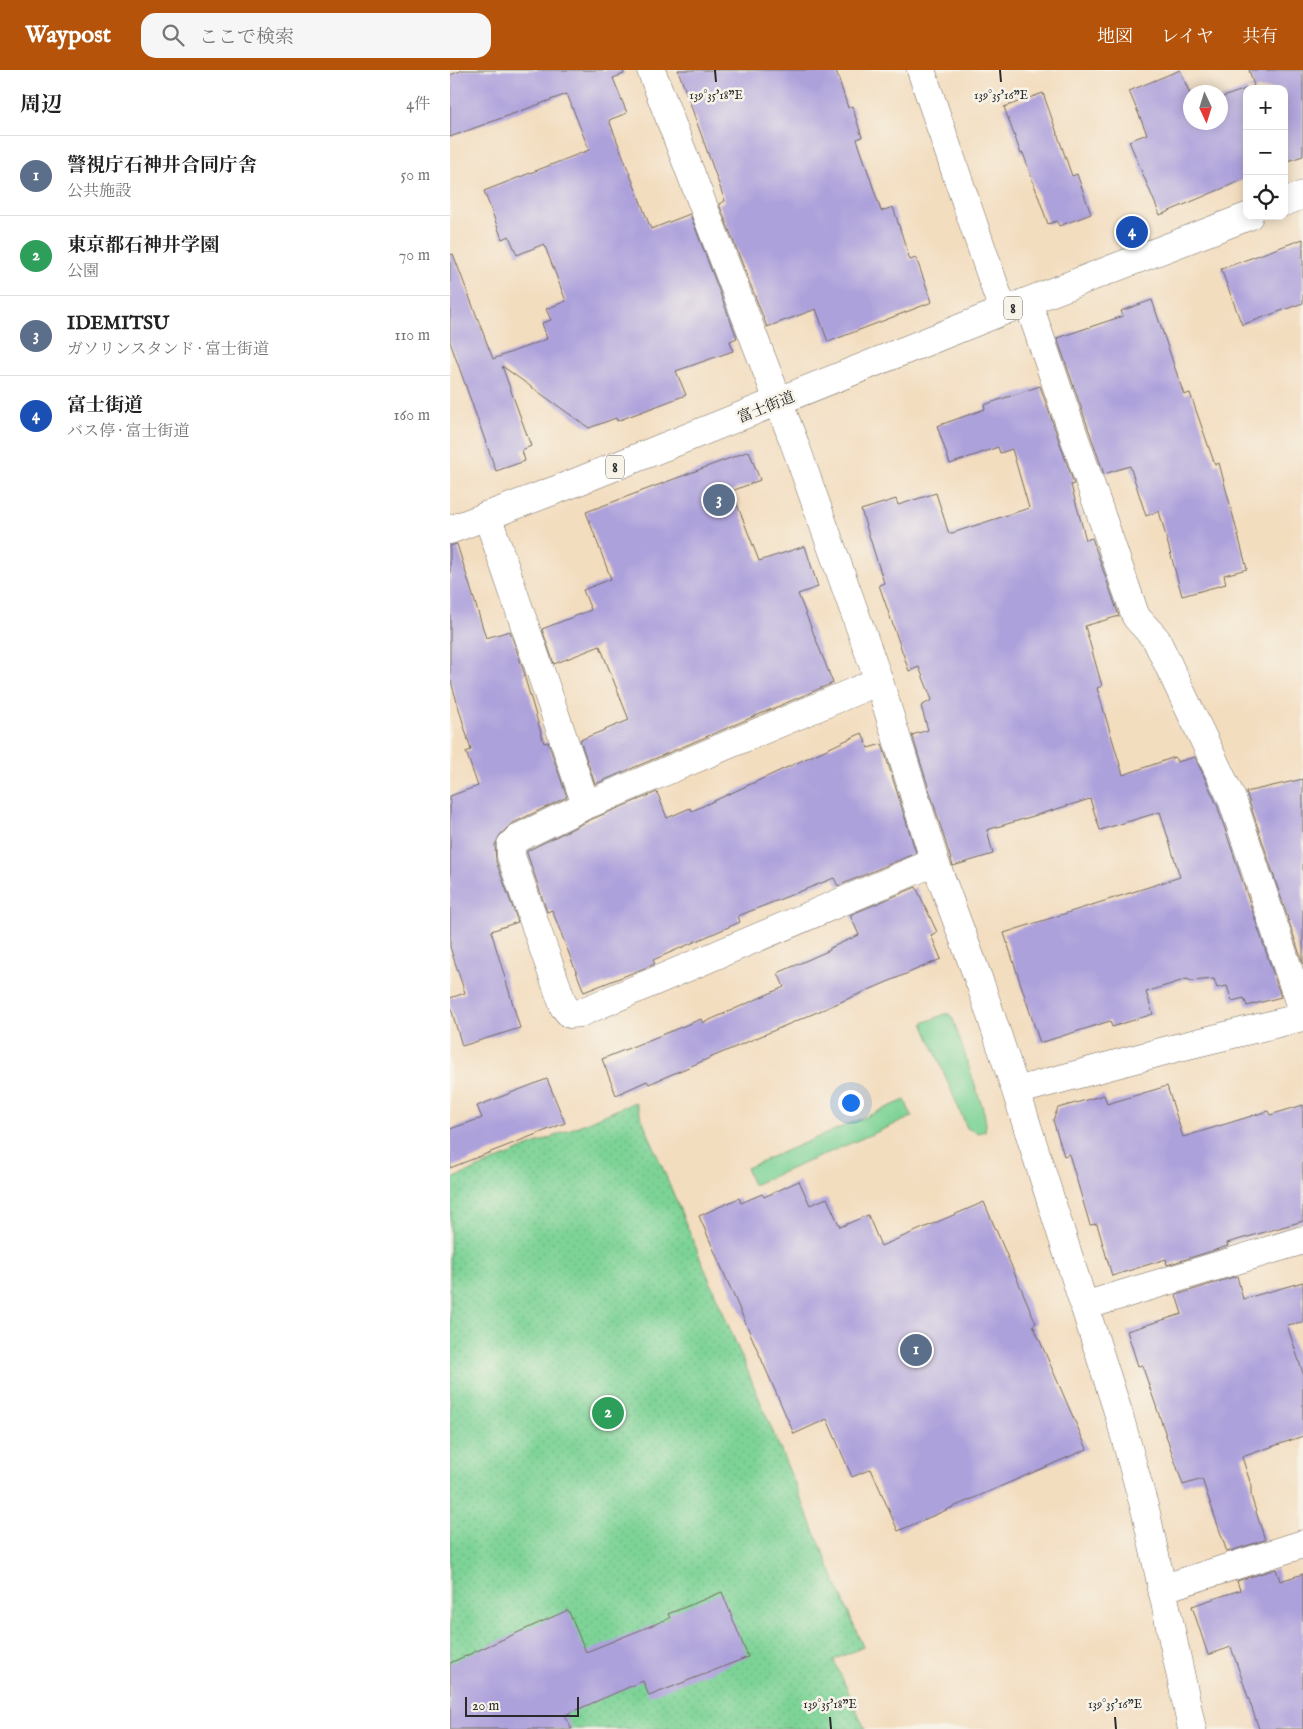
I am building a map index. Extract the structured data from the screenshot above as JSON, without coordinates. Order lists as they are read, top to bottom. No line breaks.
{"streets":{"street":["8","富士街道"]},"scale_bar":"20 m","north":"bottom","page":{"header":"Waypost","search":"ここで検索","nav":["地図","レイヤ","共有"],"heading":["周辺","4件"],"map_buttons":["+","−"],"list":[{"mark":"1","name":"警視庁石神井合同庁舎","note":"公共施設","value":"50 m"},{"mark":"2","name":"東京都石神井学園","note":"公園","value":"70 m"},{"mark":"3","name":"IDEMITSU","note":"ガソリンスタンド · 富士街道","value":"110 m"},{"mark":"4","name":"富士街道","note":"バス停 · 富士街道","value":"160 m"}],"pins":["4","3","1","2"],"scale":"20 m"},"coordinates":["139°35'18\"E","139°35'16\"E"]}
